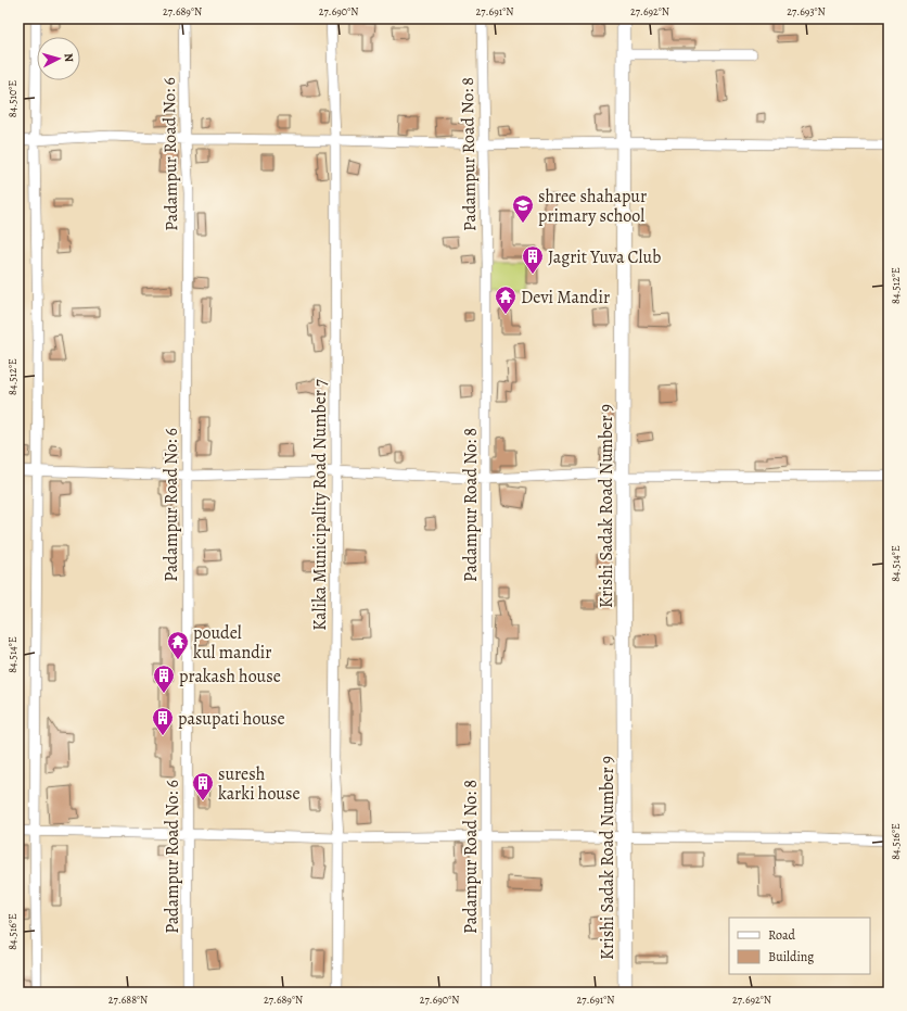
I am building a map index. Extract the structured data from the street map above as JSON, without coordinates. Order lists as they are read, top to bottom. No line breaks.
{"streets":{"street":["Padampur Road No: 6","Padampur Road No: 8","Kalika Municipality Road Number 7","Krishi Sadak Road Number 9"]},"places":{"school or university":["shree shahapur primary school"],"building":["Jagrit Yuva Club","prakash house","pasupati house","suresh karki house"],"temple":["Devi Mandir","poudel kul mandir"]},"legend":["Road","Building"],"north":"right","coordinates":["27.689°N","27.690°N","27.691°N","27.692°N","27.693°N","84.510°E","84.512°E","84.514°E","84.516°E","27.688°N"]}
